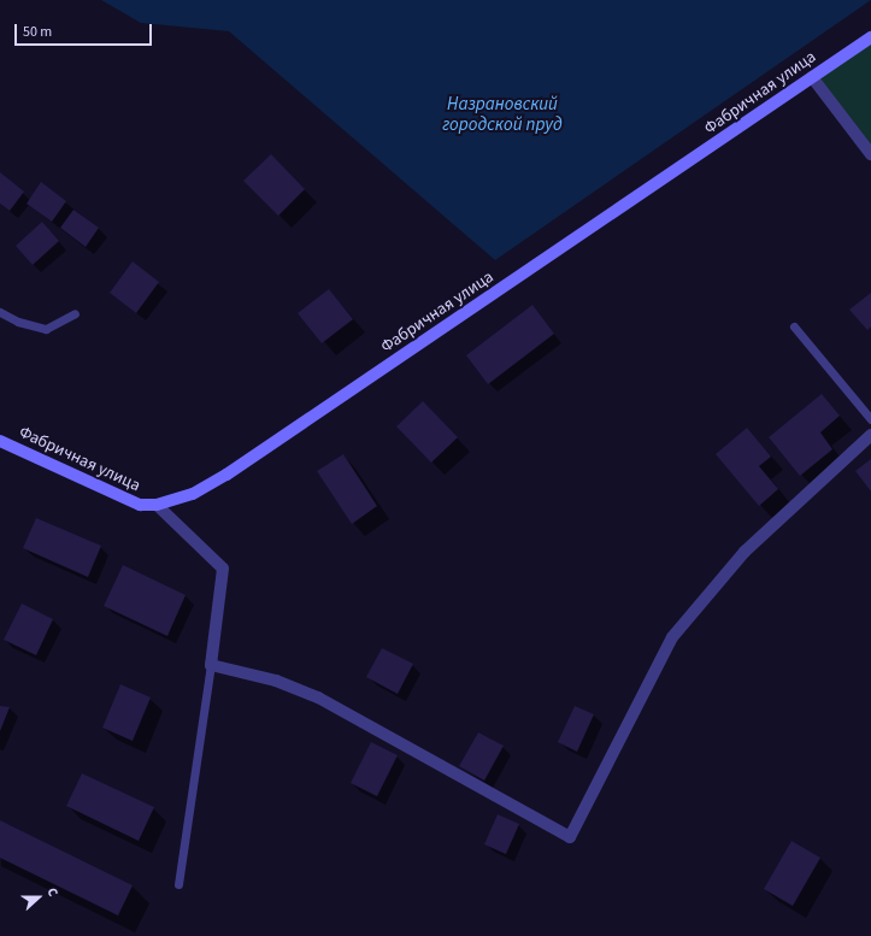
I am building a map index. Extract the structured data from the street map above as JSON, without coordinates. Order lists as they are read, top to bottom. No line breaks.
{"streets":{"street":["Фабричная улица"]},"water":["Назрановский городской пруд"],"scale_bar":"50 m","north":"right"}
